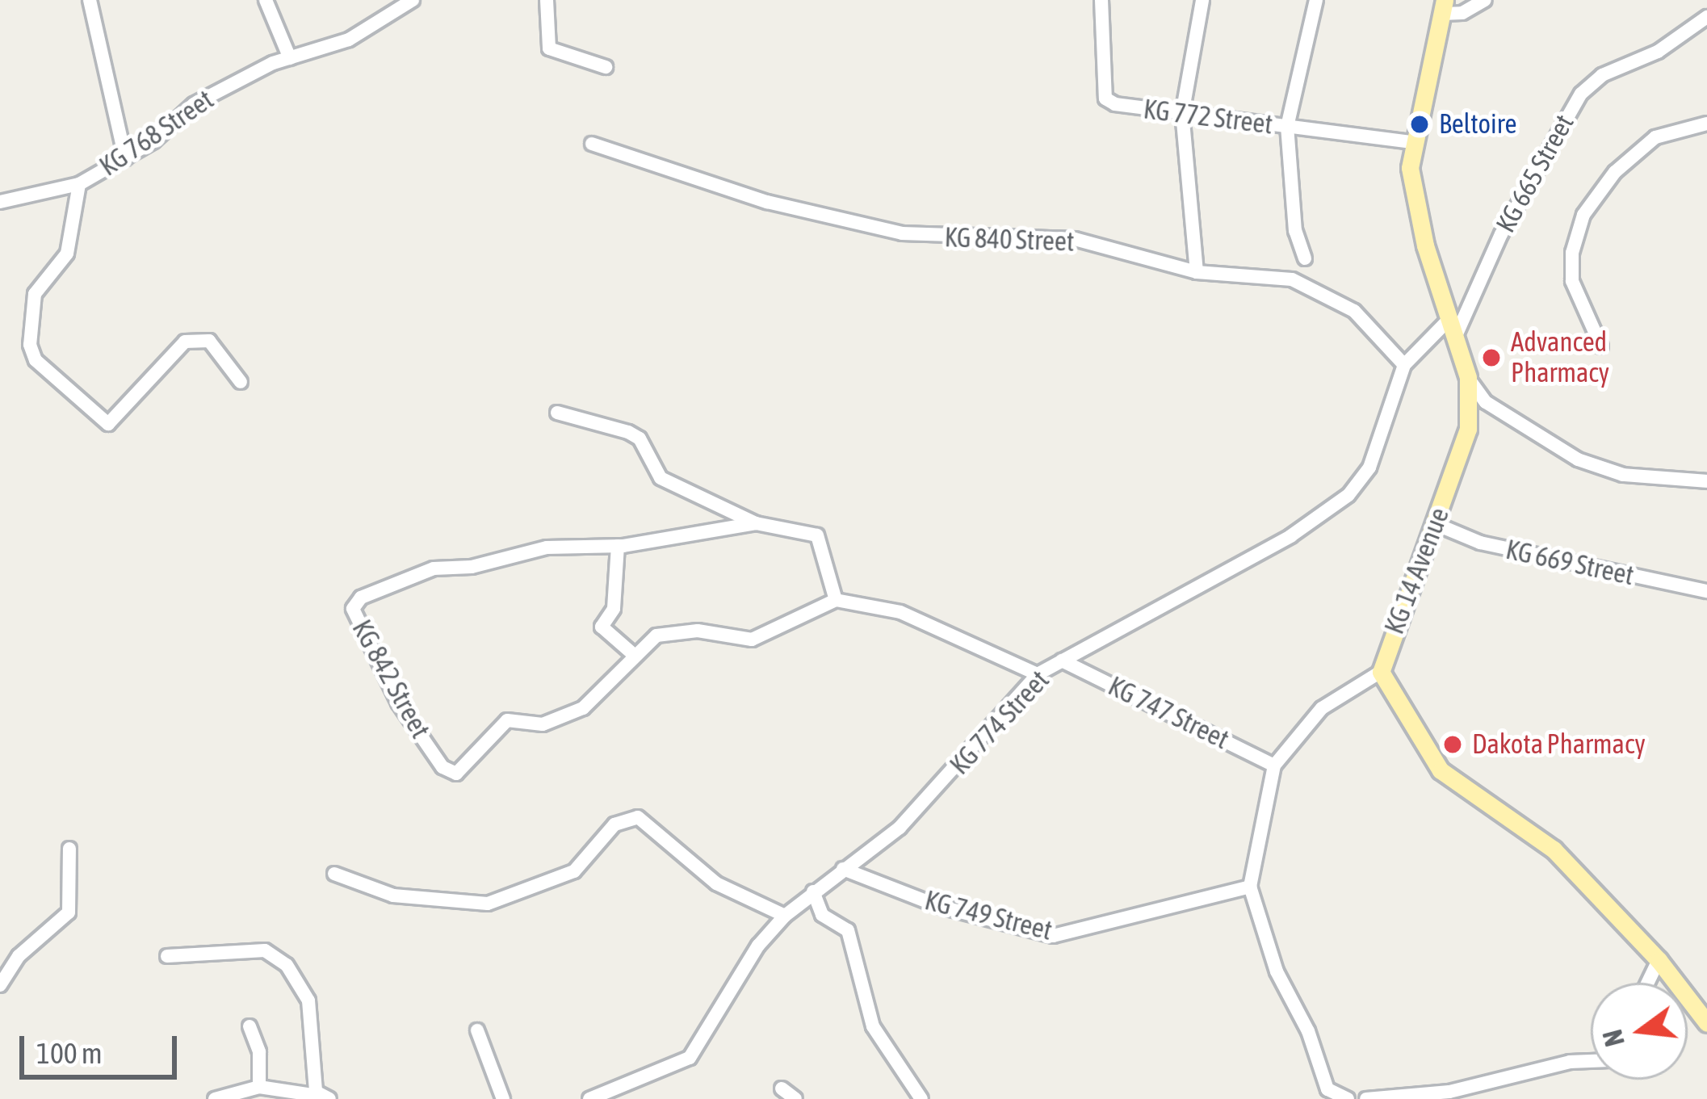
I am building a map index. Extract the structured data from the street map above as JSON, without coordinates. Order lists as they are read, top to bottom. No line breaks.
{"streets":{"main road":["KG 14 Avenue"],"street":["KG 772 Street","KG 768 Street","KG 665 Street","KG 840 Street","KG 669 Street","KG 842 Street","KG 747 Street","KG 774 Street","KG 749 Street"]},"crossings":[["KG 772 Street","KG 14 Avenue"],["KG 665 Street","KG 14 Avenue"],["KG 840 Street","KG 774 Street"],["KG 669 Street","KG 14 Avenue"],["KG 14 Avenue","KG 774 Street"],["KG 747 Street","KG 774 Street"],["KG 774 Street","KG 749 Street"]],"places":["Beltoire","Advanced Pharmacy","Dakota Pharmacy"],"scale_bar":"100 m","north":"left"}
